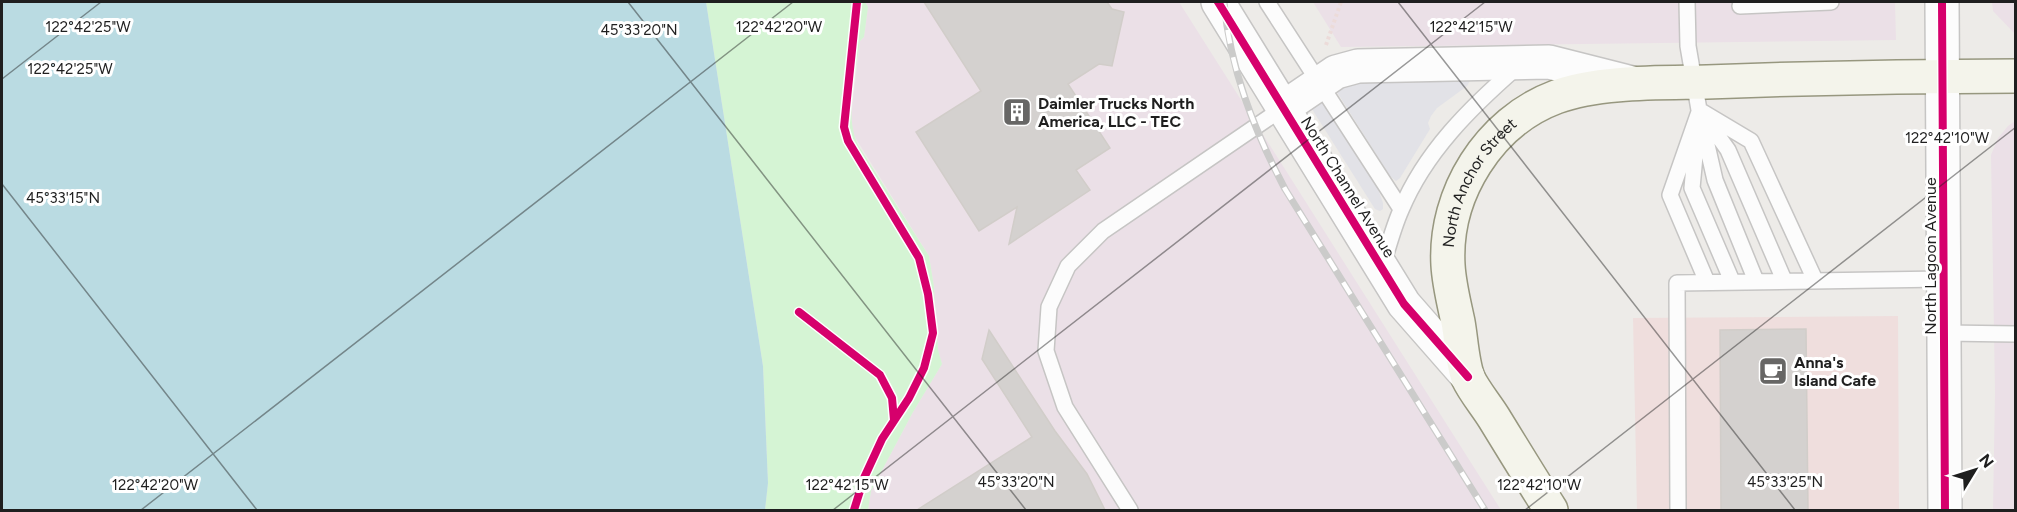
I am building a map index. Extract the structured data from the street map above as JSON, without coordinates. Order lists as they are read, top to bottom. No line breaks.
{"streets":{"main road":["North Anchor Street","North Channel Avenue"],"street":["North Lagoon Avenue"]},"crossings":[["North Anchor Street","North Channel Avenue"],["North Anchor Street","North Lagoon Avenue"]],"places":{"building":["Daimler Trucks North America, LLC - TEC"],"cafe":["Anna's Island Cafe"]},"north":"top right","coordinates":["122°42'25\"W","122°42'20\"W","122°42'15\"W","45°33'20\"N","122°42'10\"W","45°33'15\"N","45°33'25\"N"]}
